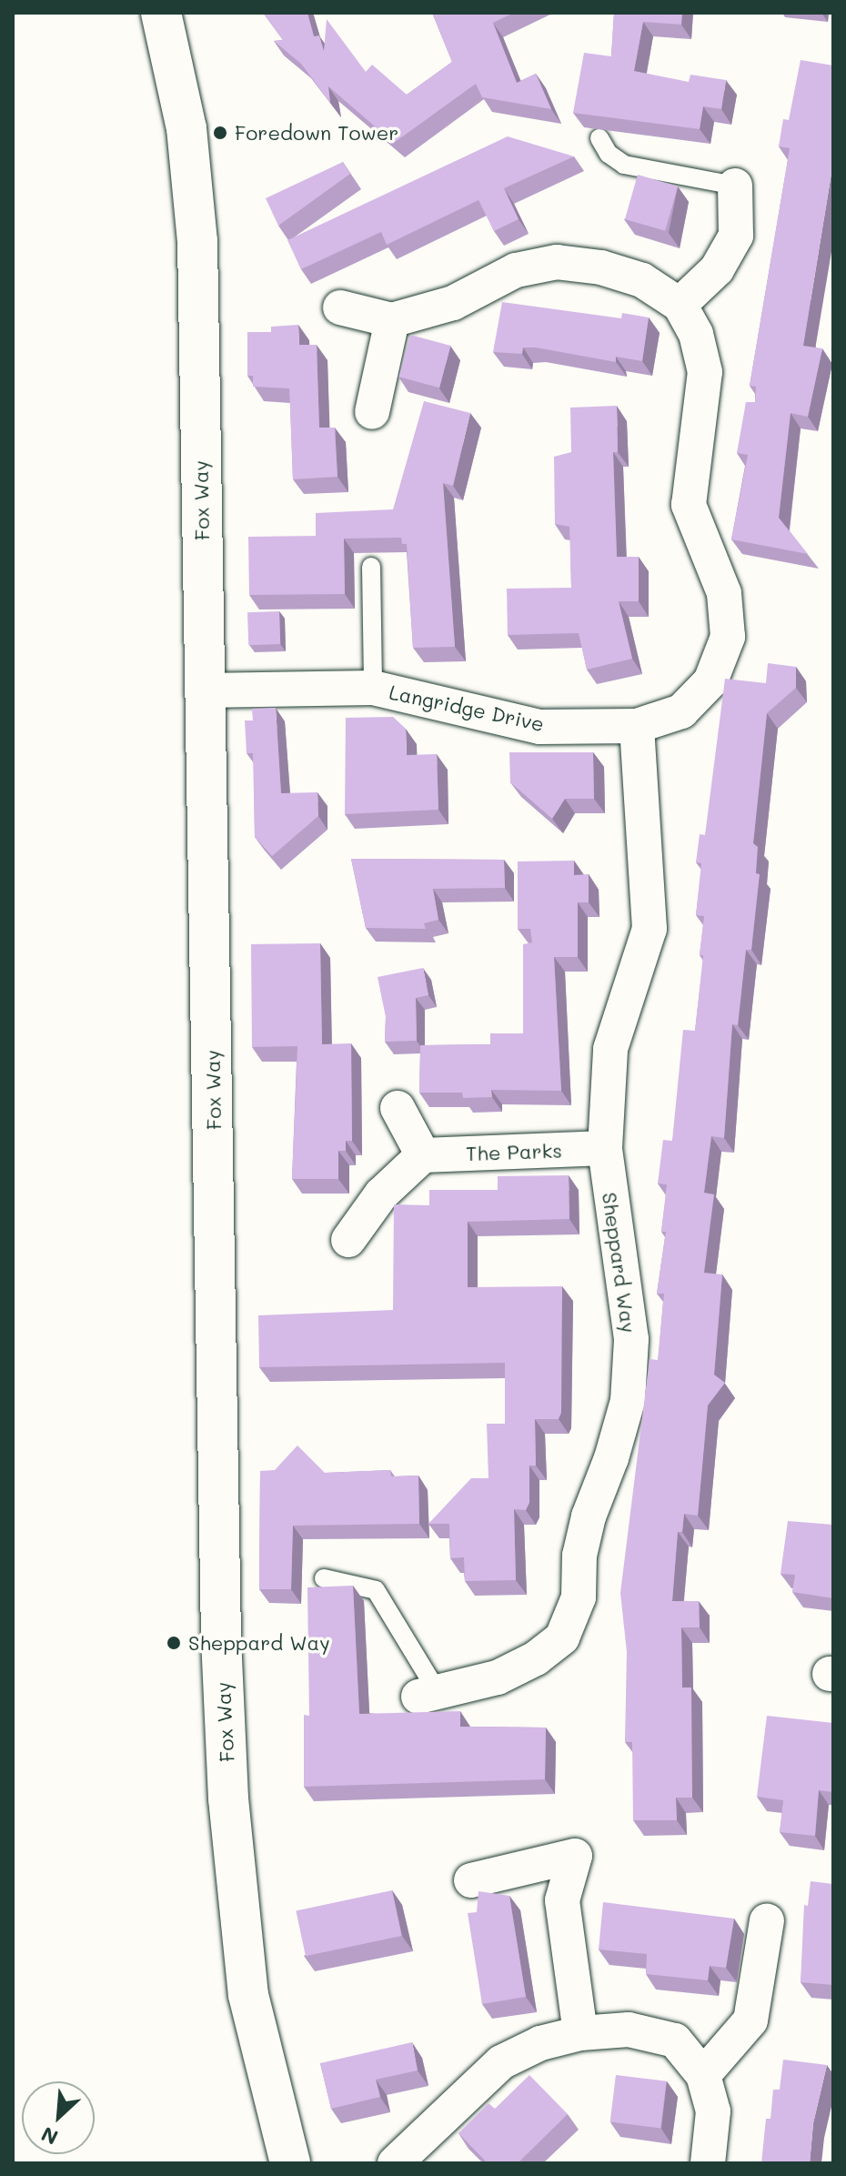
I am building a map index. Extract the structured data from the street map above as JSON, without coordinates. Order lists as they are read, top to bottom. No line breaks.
{"streets":{"street":["Fox Way","Langridge Drive","The Parks","Sheppard Way"]},"crossings":[["Fox Way","Langridge Drive"],["Langridge Drive","Sheppard Way"],["The Parks","Sheppard Way"]],"places":["Foredown Tower","Sheppard Way"],"north":"bottom left"}
